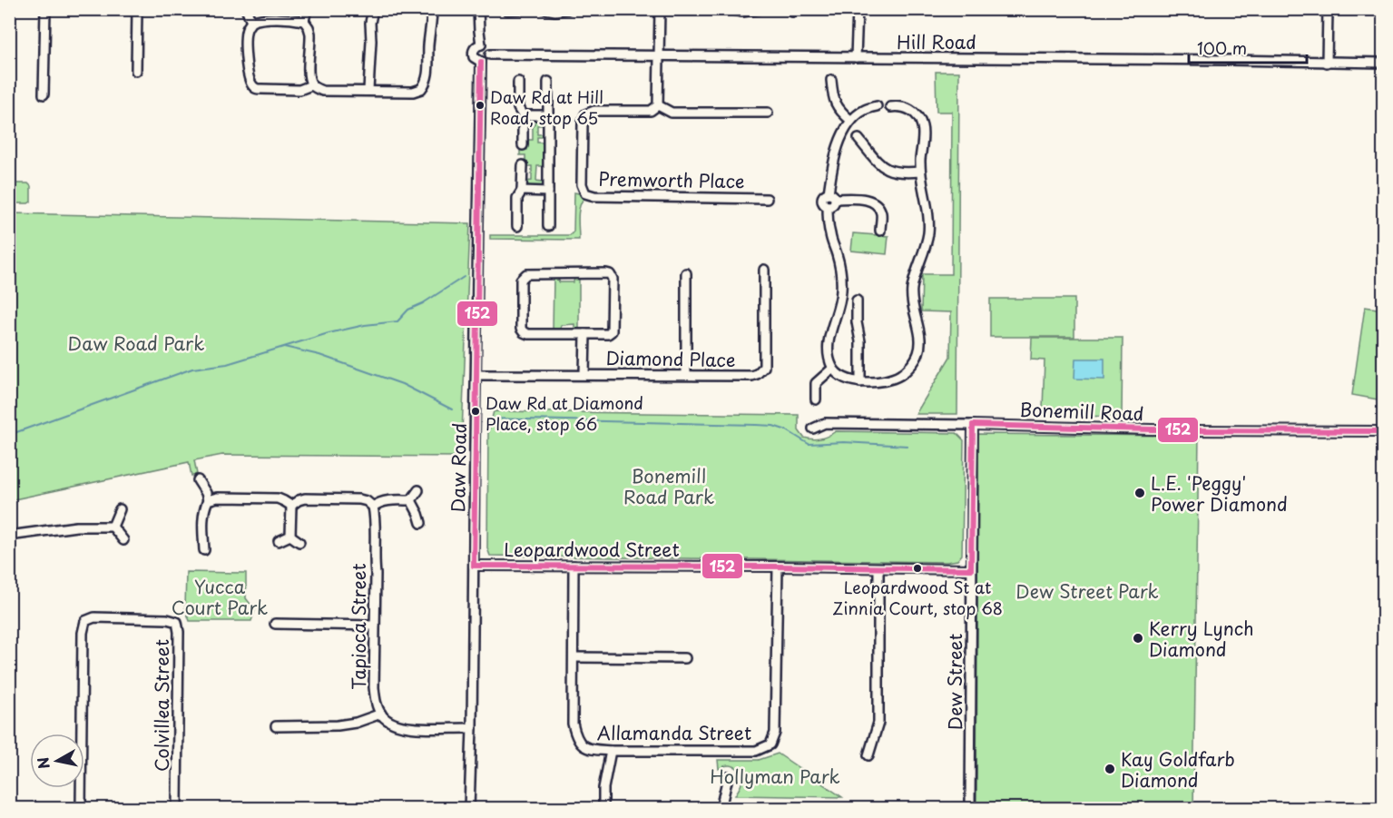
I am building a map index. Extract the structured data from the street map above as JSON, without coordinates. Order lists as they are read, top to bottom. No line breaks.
{"streets":{"street":["Hill Road","Premworth Place","Diamond Place","Bonemill Road","Daw Road","Leopardwood Street","Tapioca Street","Dew Street","Colvillea Street","Allamanda Street"]},"crossings":[["Hill Road","Daw Road"],["Diamond Place","Daw Road"],["Bonemill Road","Dew Street"],["Daw Road","Leopardwood Street"],["Daw Road","Tapioca Street"],["Leopardwood Street","Dew Street"],["Leopardwood Street","Allamanda Street"]],"parks":["Daw Road Park","Bonemill Road Park","Yucca Court Park","Dew Street Park","Hollyman Park"],"places":["Daw Rd at Hill Road, stop 65","Daw Rd at Diamond Place, stop 66","L.E. 'Peggy' Power Diamond","Leopardwood St at Zinnia Court, stop 68","Kerry Lynch Diamond","Kay Goldfarb Diamond"],"lines":["transit line 152"],"scale_bar":"100 m","north":"left"}
